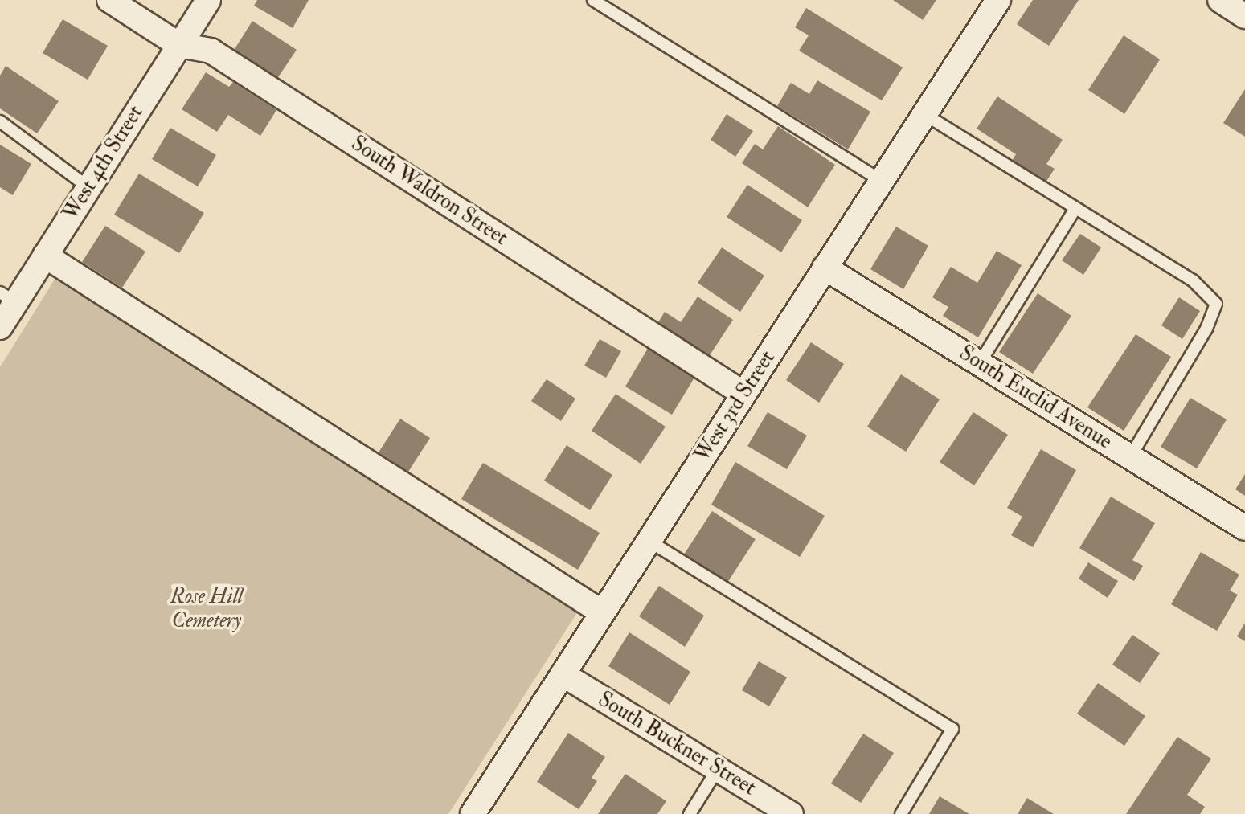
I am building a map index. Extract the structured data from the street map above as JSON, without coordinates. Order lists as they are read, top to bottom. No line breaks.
{"streets":{"street":["West 4th Street","South Waldron Street","South Euclid Avenue","West 3rd Street","South Buckner Street"]},"crossings":[["West 4th Street","South Waldron Street"],["South Waldron Street","West 3rd Street"],["South Euclid Avenue","West 3rd Street"],["West 3rd Street","South Buckner Street"]],"parks":["Rose Hill Cemetery"]}
